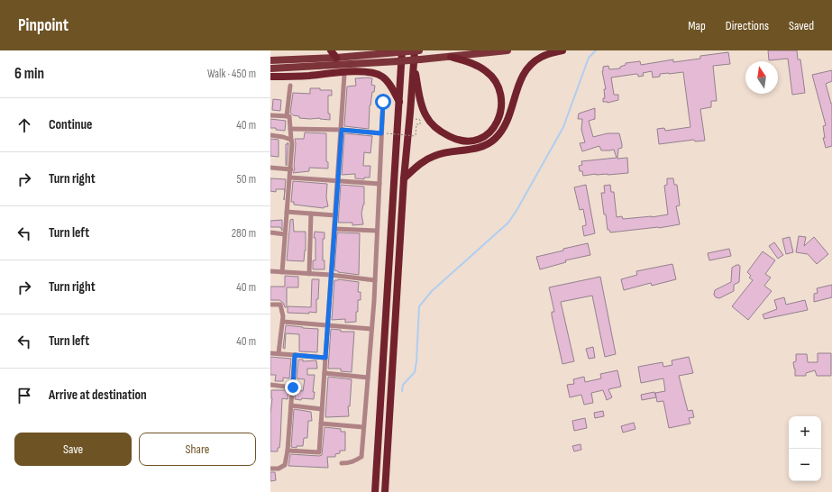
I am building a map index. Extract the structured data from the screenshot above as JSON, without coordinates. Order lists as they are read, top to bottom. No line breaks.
{"north":"top","page":{"header":"Pinpoint","nav":["Map","Directions","Saved"],"heading":["6 min","Walk · 450 m"],"list":[["Continue","40 m"],["Turn right","50 m"],["Turn left","280 m"],["Turn right","40 m"],["Turn left","40 m"],"Arrive at destination"],"map_buttons":["+","−"],"buttons":["Save","Share"]}}
